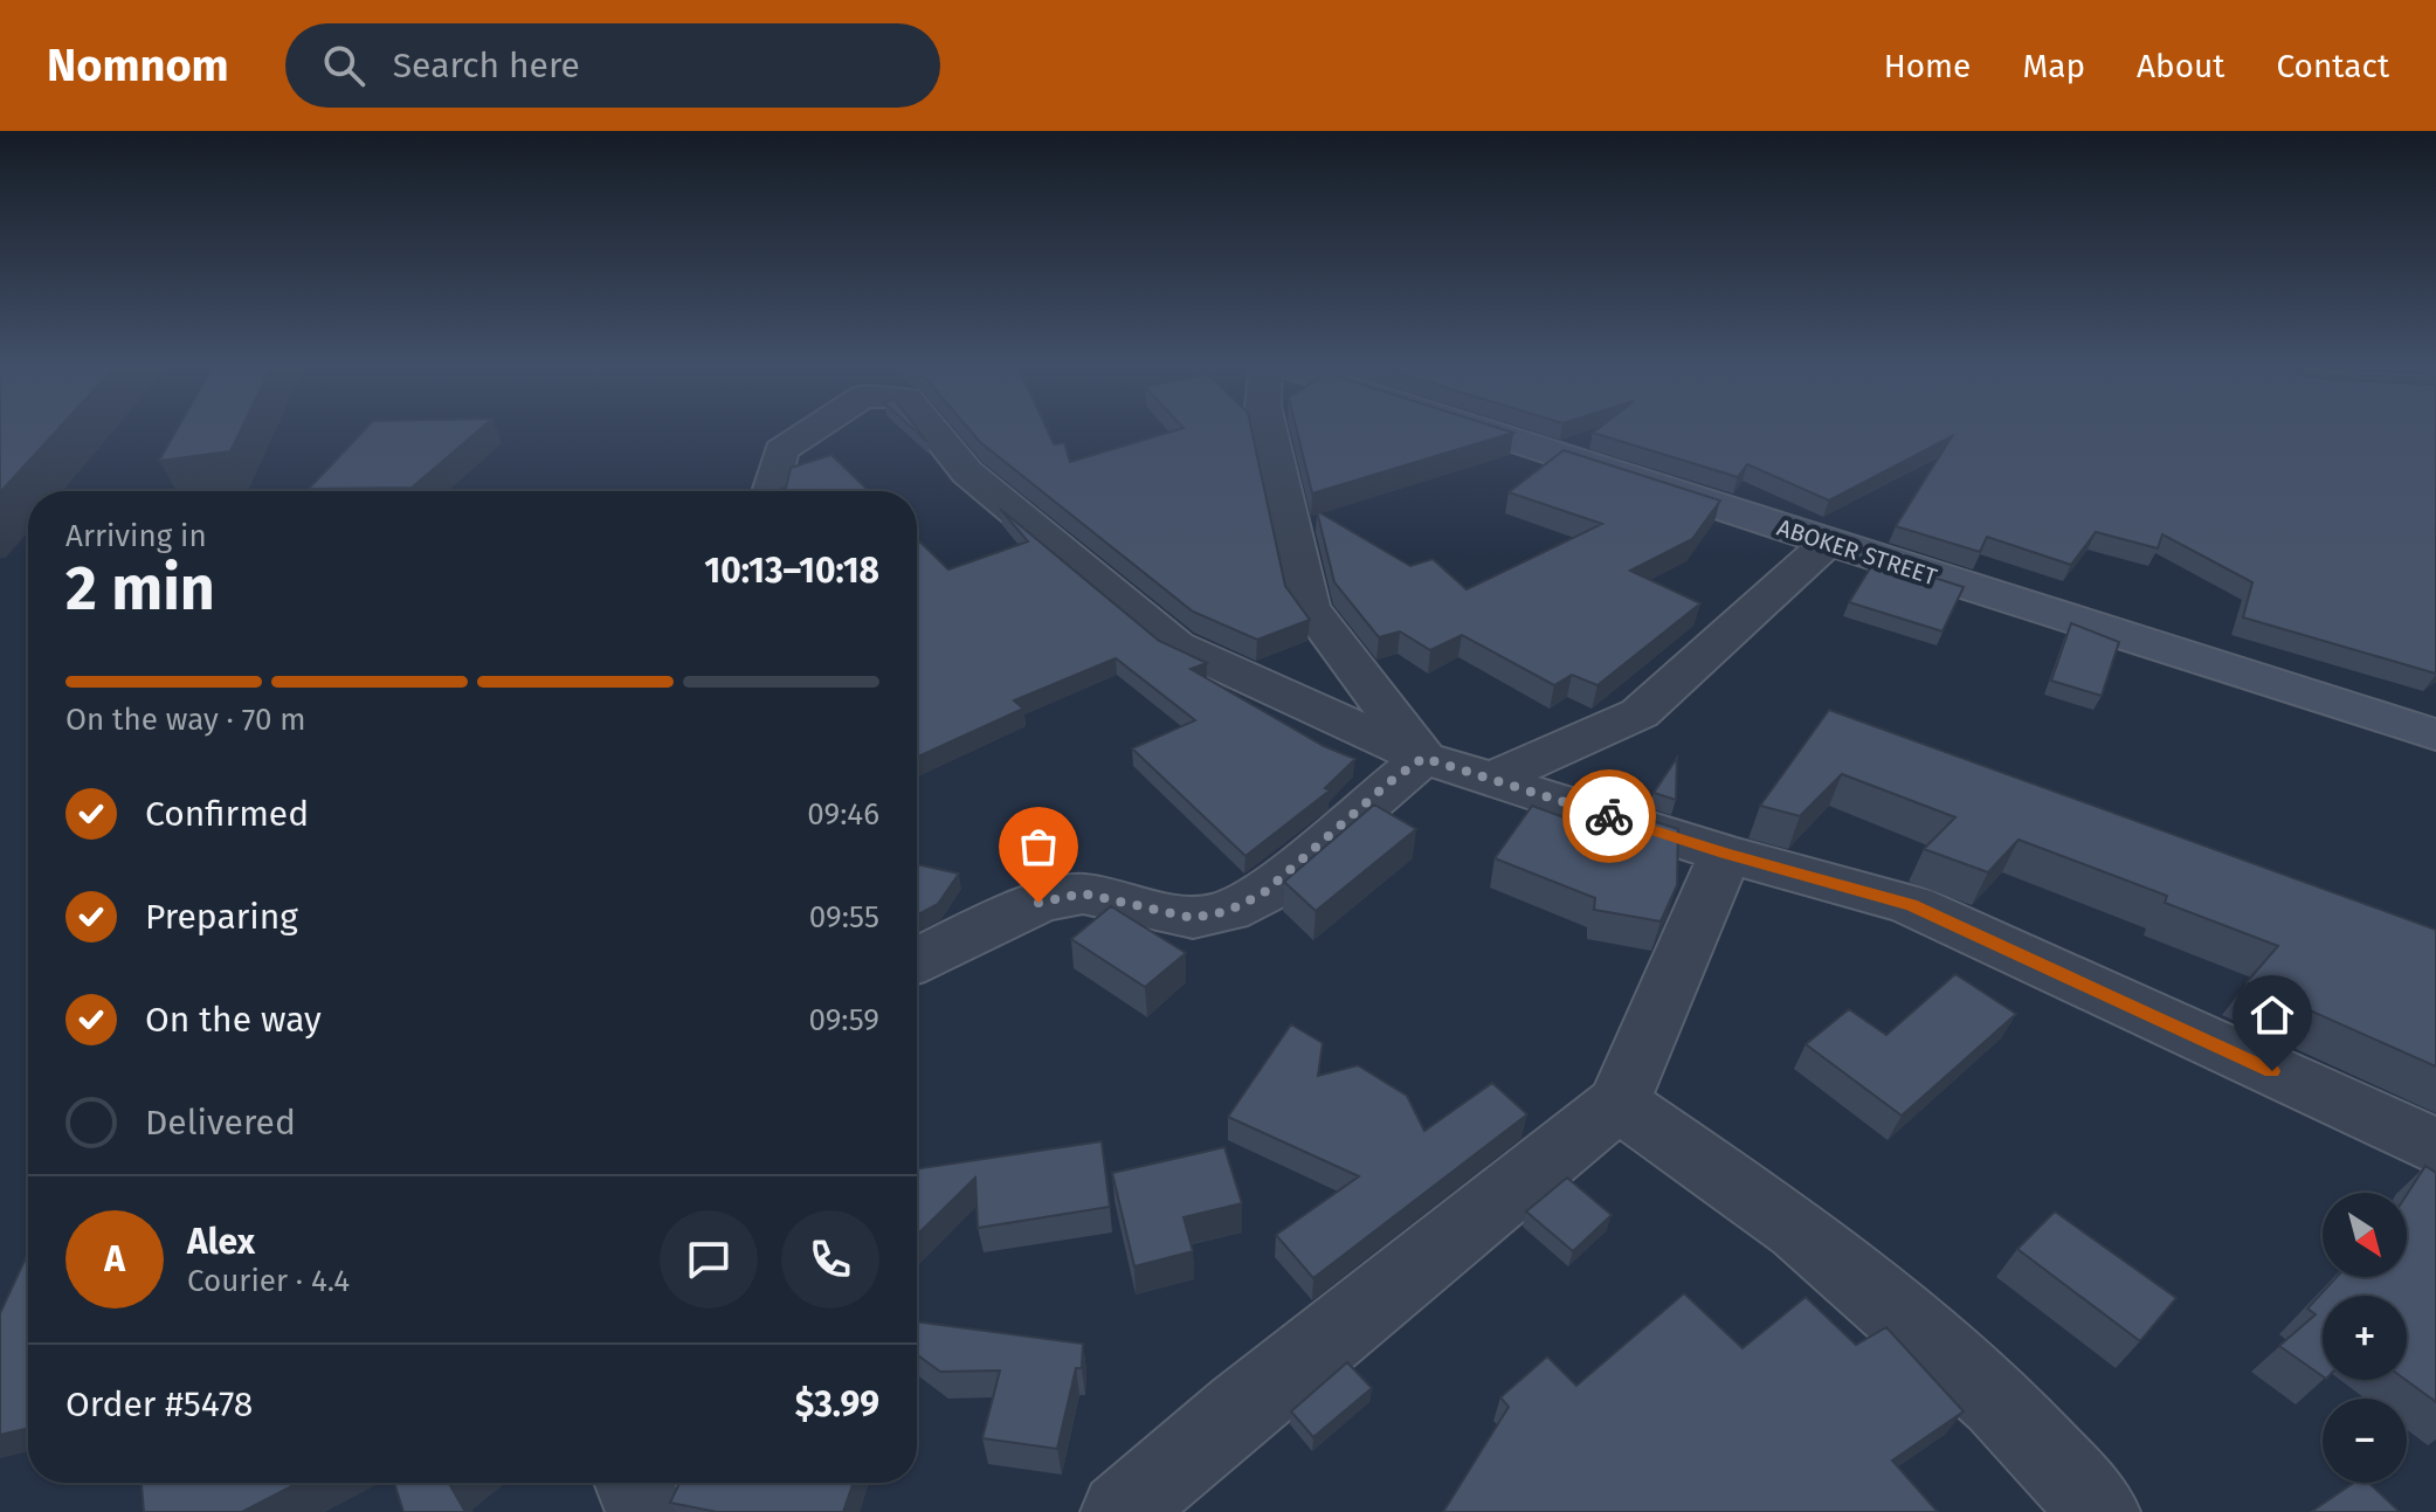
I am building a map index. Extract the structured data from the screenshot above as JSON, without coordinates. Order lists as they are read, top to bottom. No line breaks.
{"streets":{"main road":["ABOKER STREET"]},"north":"bottom right","page":{"header":"Nomnom","search":"Search here","nav":["Home","Map","About","Contact"],"heading":["2 min","Arriving in","10:13–10:18"],"panel":["Alex","Courier · 4.4","Order #5478","$3.99"],"bar":"On the way · 70 m","list":[["Confirmed","09:46"],["Preparing","09:55"],["On the way","09:59"],"Delivered"],"map_buttons":["+","−"],"round":"A"}}
